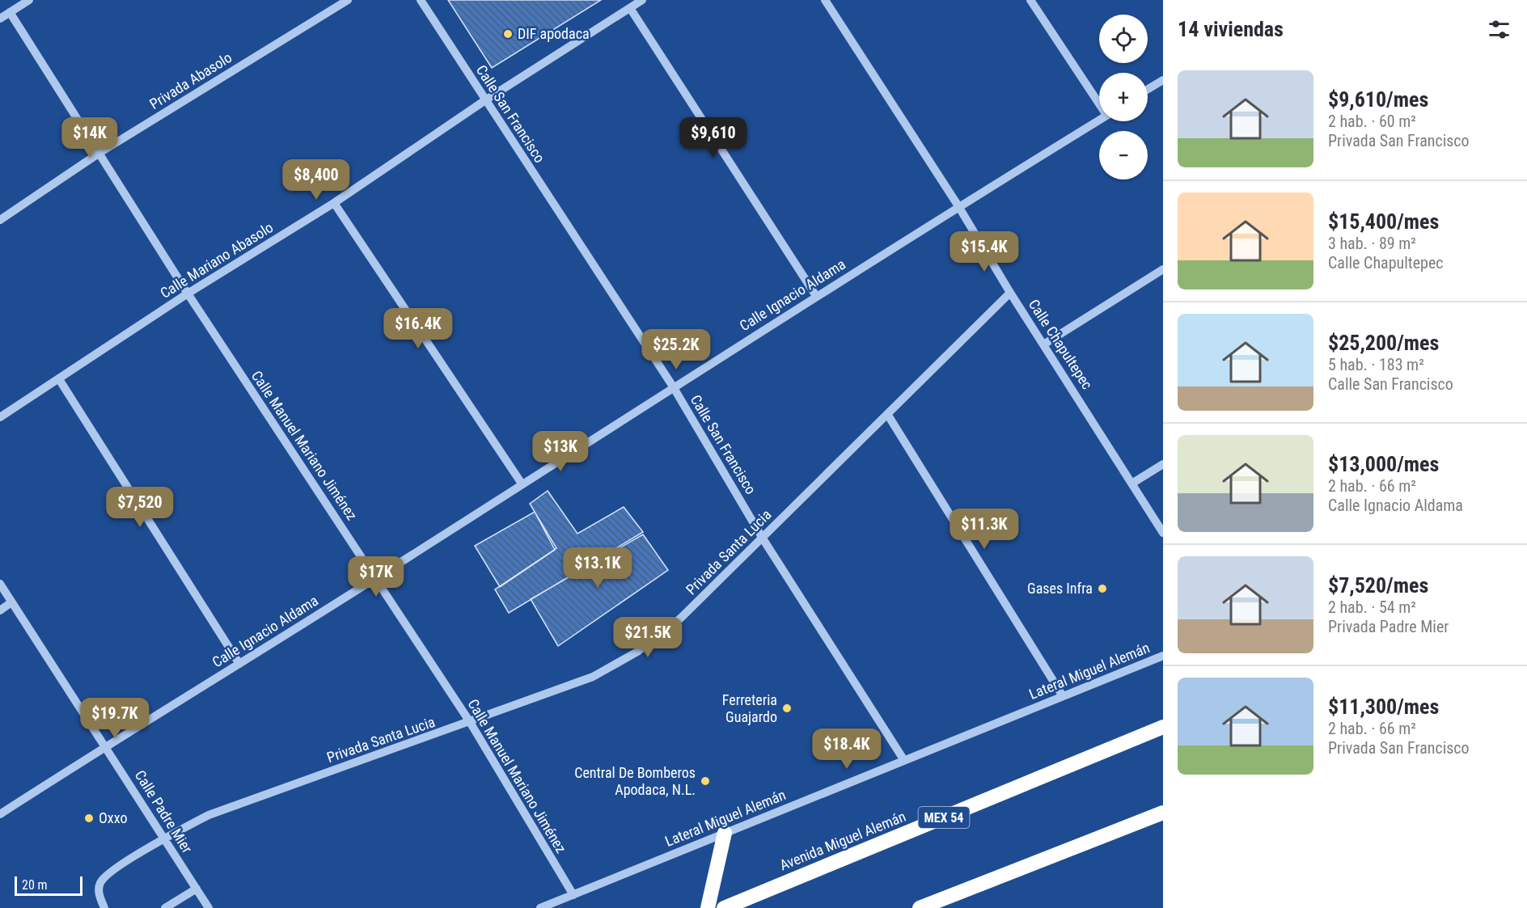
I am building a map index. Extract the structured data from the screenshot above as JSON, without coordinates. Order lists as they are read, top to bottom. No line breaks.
{"streets":{"highway":["MEX 54","Avenida Miguel Alemán"],"street":["Privada Abasolo","Calle San Francisco","Calle Mariano Abasolo","Calle Ignacio Aldama","Calle Chapultepec","Calle Manuel Mariano Jiménez","Privada Santa Lucia","Lateral Miguel Alemán","Calle Padre Mier"]},"crossings":[["Privada Abasolo","Calle Manuel Mariano Jiménez"],["Calle San Francisco","Calle Mariano Abasolo"],["Calle San Francisco","Calle Ignacio Aldama"],["Calle San Francisco","Privada Santa Lucia"],["Calle San Francisco","Lateral Miguel Alemán"],["Calle Mariano Abasolo","Calle Manuel Mariano Jiménez"],["Calle Ignacio Aldama","Calle Chapultepec"],["Calle Ignacio Aldama","Calle Manuel Mariano Jiménez"],["Calle Ignacio Aldama","Calle Padre Mier"],["Calle Chapultepec","Privada Santa Lucia"],["Calle Manuel Mariano Jiménez","Privada Santa Lucia"],["Calle Manuel Mariano Jiménez","Lateral Miguel Alemán"],["Privada Santa Lucia","Calle Padre Mier"]],"places":["DIF apodaca","Gases Infra","Ferreteria Guajardo","Central De Bomberos Apodaca, N.L.","Oxxo"],"scale_bar":"20 m","page":{"heading":"14 viviendas","map_buttons":["+","−"],"list":[{"name":"$9,610/mes","note":"2 hab. · 60 m² · Privada San Francisco"},{"name":"$15,400/mes","note":"3 hab. · 89 m² · Calle Chapultepec"},{"name":"$25,200/mes","note":"5 hab. · 183 m² · Calle San Francisco"},{"name":"$13,000/mes","note":"2 hab. · 66 m² · Calle Ignacio Aldama"},{"name":"$7,520/mes","note":"2 hab. · 54 m² · Privada Padre Mier"},{"name":"$11,300/mes","note":"2 hab. · 66 m² · Privada San Francisco"}],"price":["$14K","$9,610","$8,400","$15.4K","$16.4K","$25.2K","$13K","$7,520","$11.3K","$13.1K","$17K","$21.5K","$19.7K","$18.4K"],"scale":"20 m"}}
